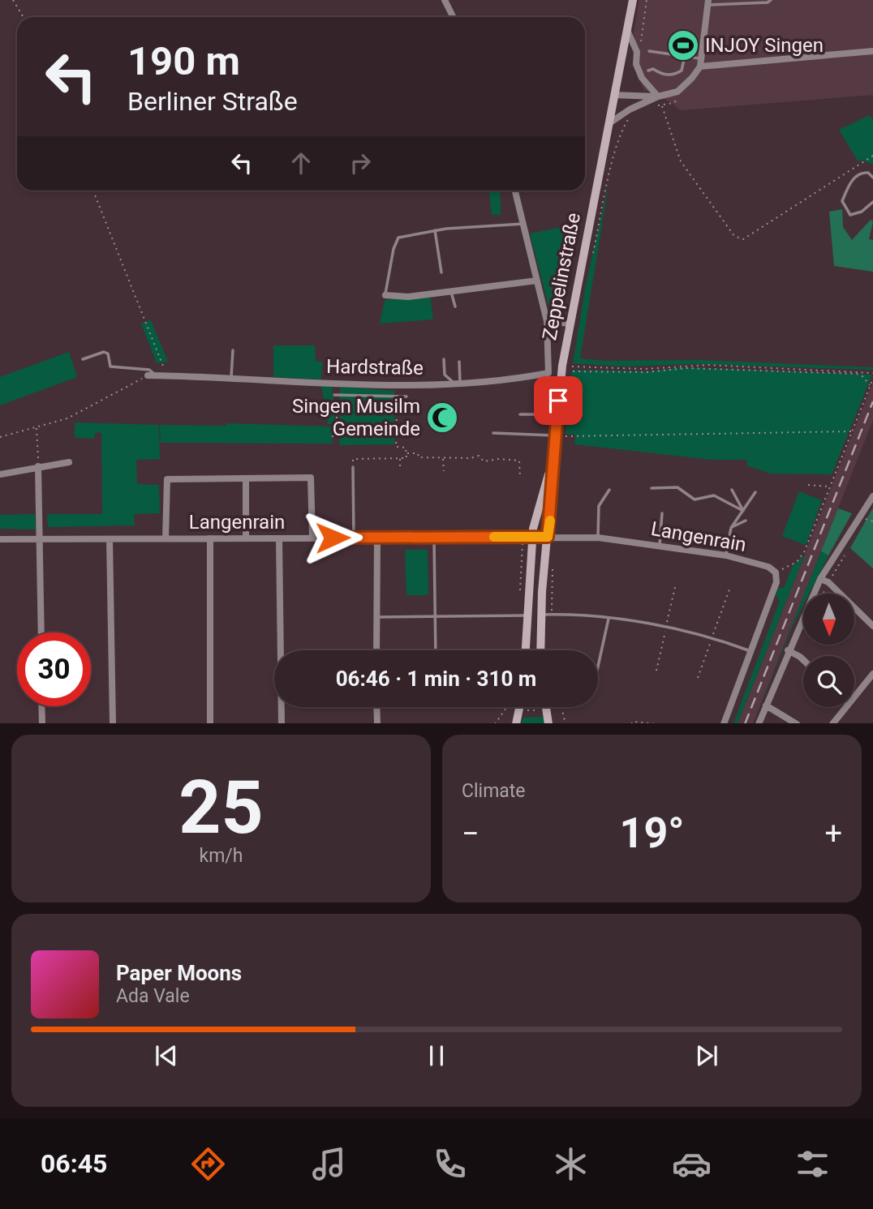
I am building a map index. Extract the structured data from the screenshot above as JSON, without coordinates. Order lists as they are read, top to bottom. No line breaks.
{"streets":{"street":["Zeppelinstraße","Hardstraße","Langenrain"]},"places":{"sports":["INJOY Singen"],"mosque":["Singen Musilm Gemeinde"]},"north":"bottom","page":{"turn":["190 m","Berliner Straße"],"limit":"30","trip":"06:46 · 1 min · 310 m","tile":[["25","km/h"],"Climate"],"heat":["−","19°","+"],"song":["Paper Moons","Ada Vale"],"tabs":"06:45"}}
